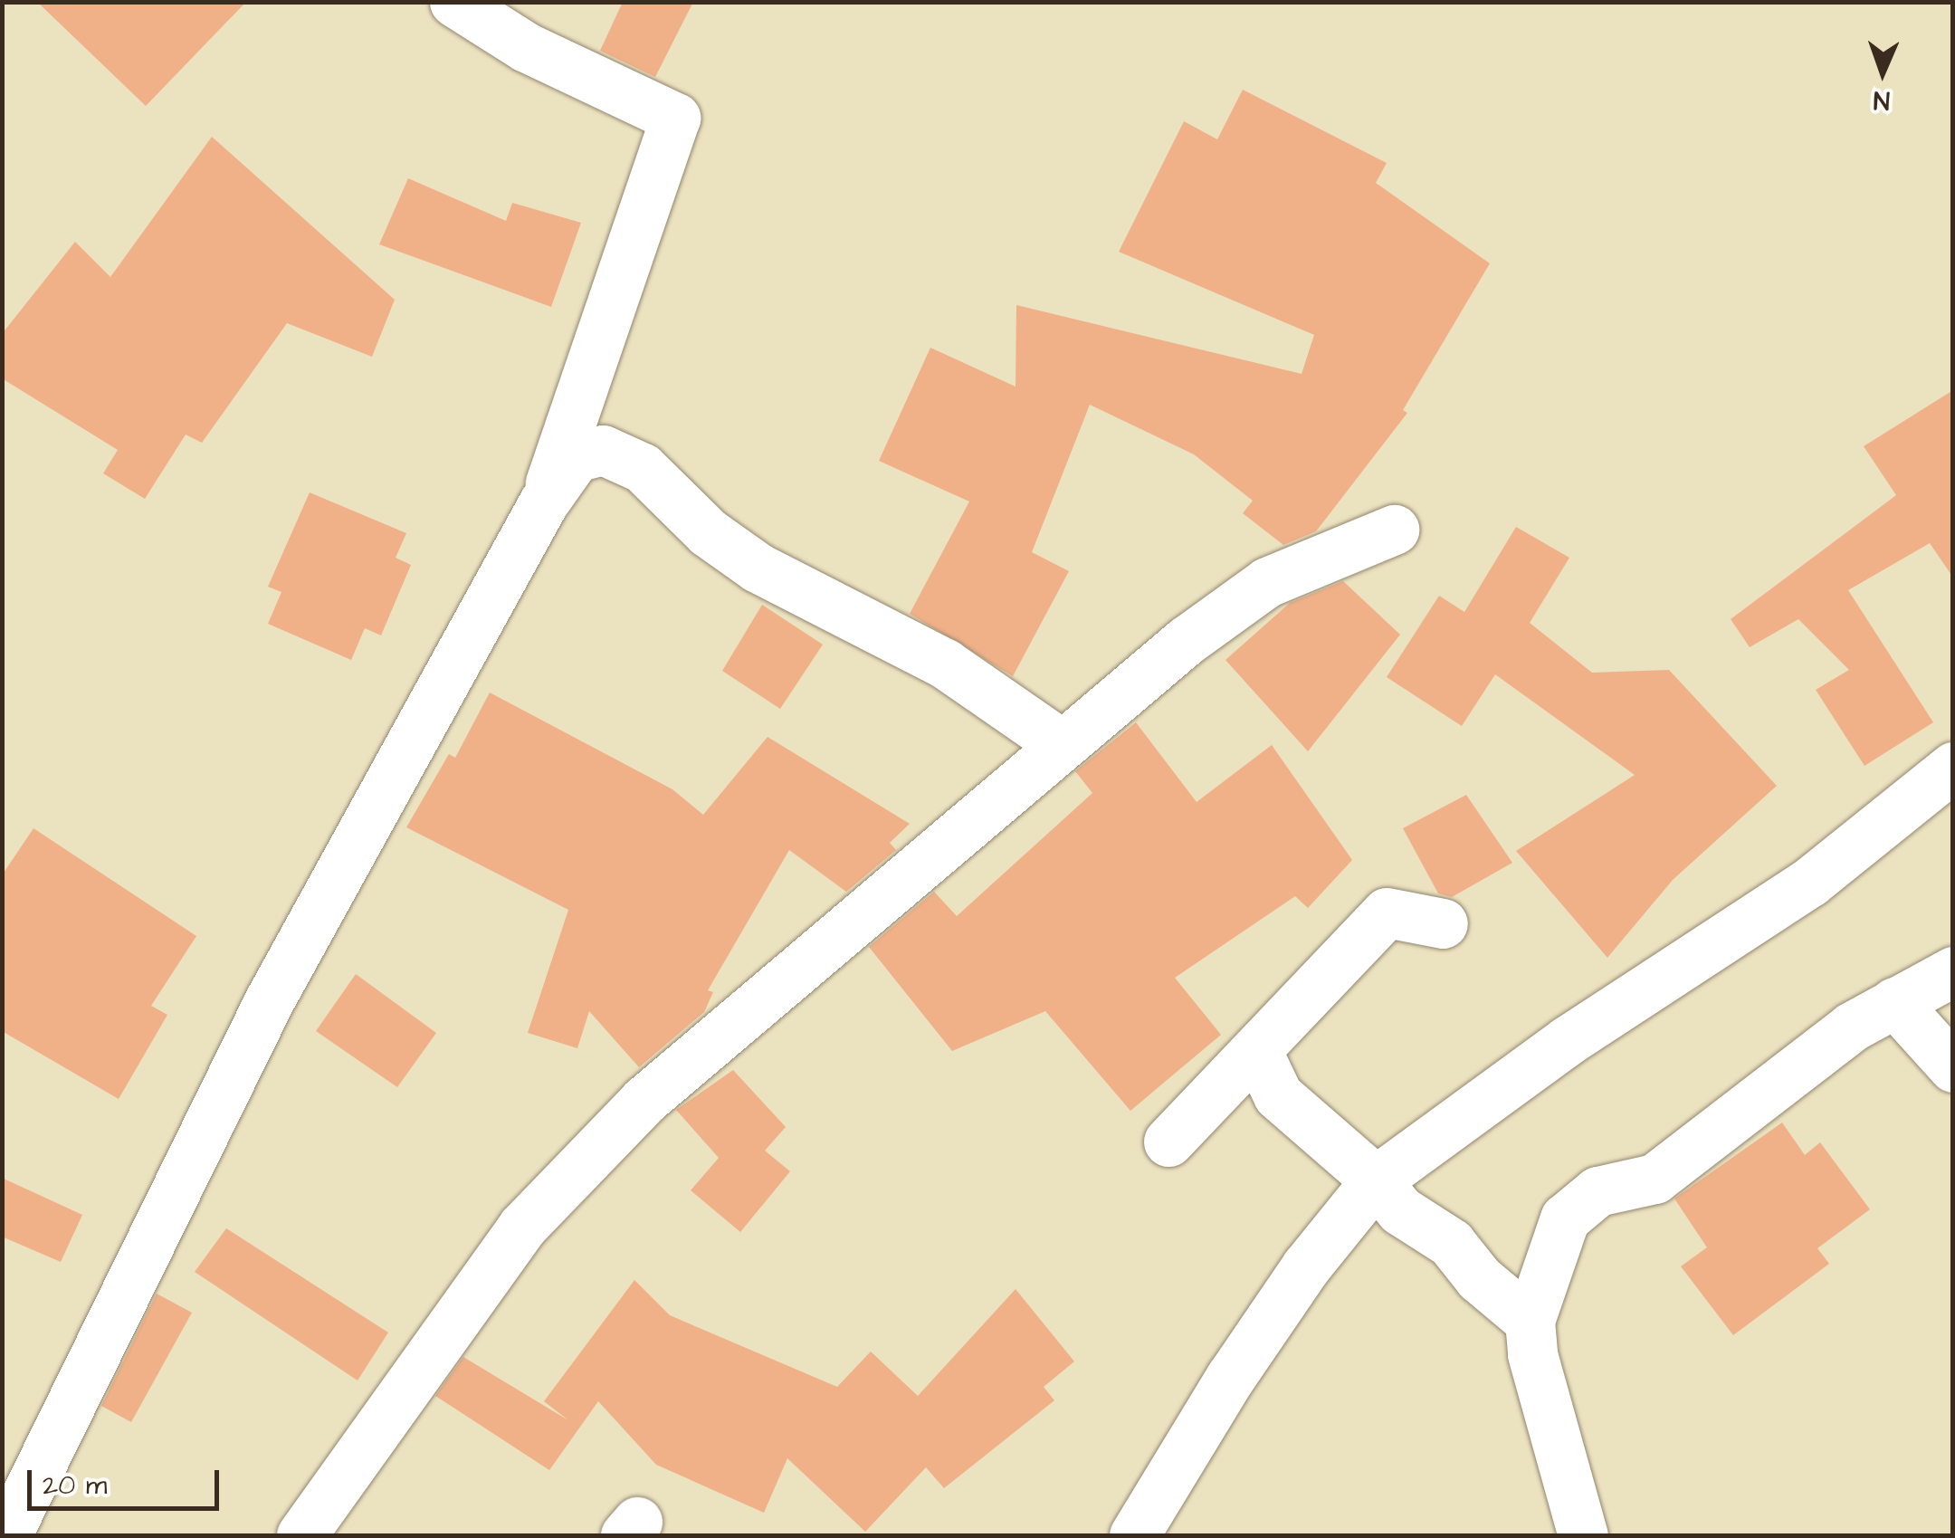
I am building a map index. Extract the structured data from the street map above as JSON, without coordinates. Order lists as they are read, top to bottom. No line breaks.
{"scale_bar":"20 m","north":"bottom"}
